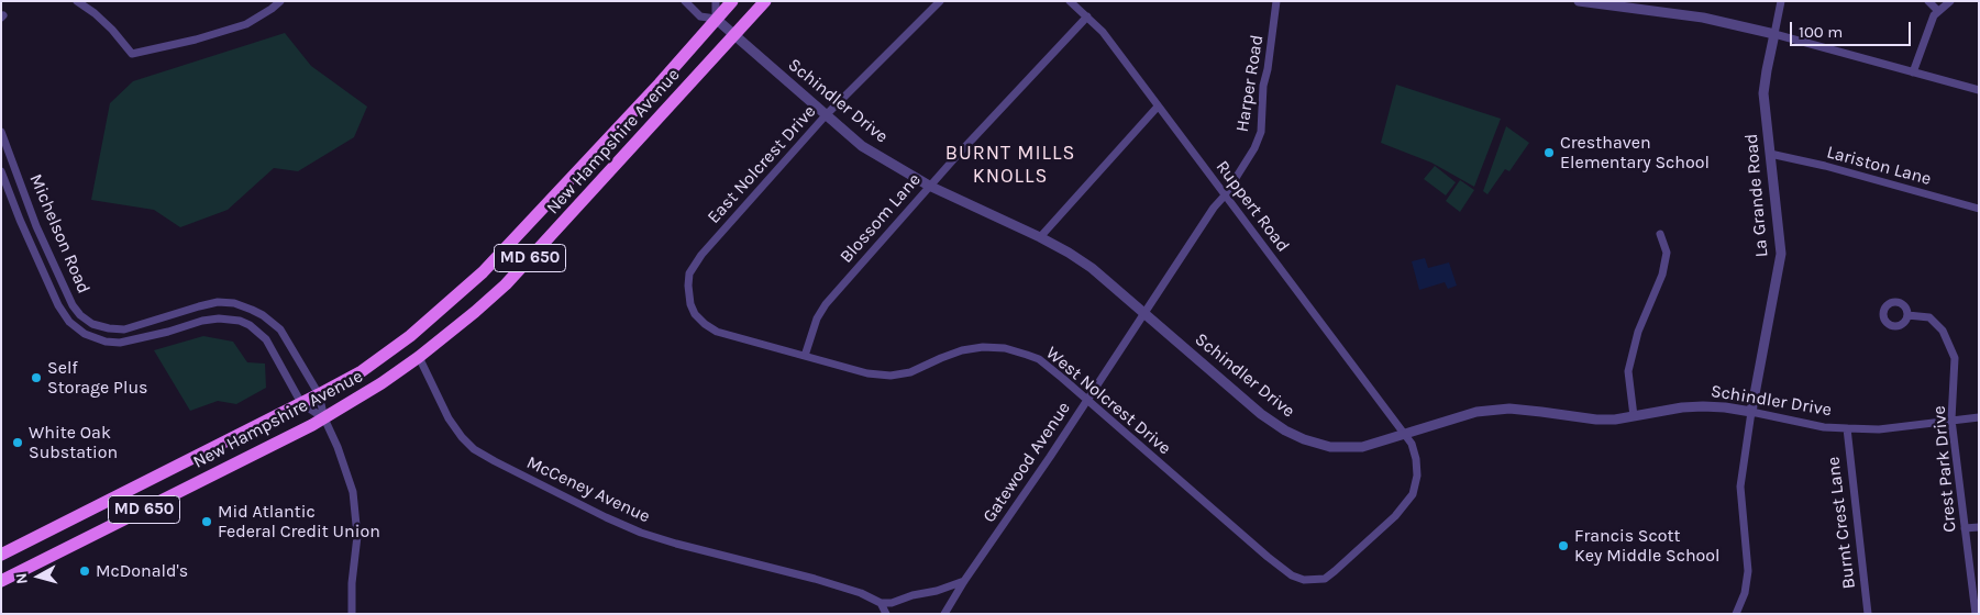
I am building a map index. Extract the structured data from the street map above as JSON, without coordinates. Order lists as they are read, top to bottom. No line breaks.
{"streets":{"main road":["New Hampshire Avenue","MD 650"],"street":["Harper Road","Schindler Drive","East Nolcrest Drive","Lariston Lane","La Grande Road","Ruppert Road","Blossom Lane","Michelson Road","West Nolcrest Drive","Gatewood Avenue","Crest Park Drive","McCeney Avenue","Burnt Crest Lane"]},"crossings":[["Harper Road","Ruppert Road"],["Harper Road","Gatewood Avenue"],["Schindler Drive","New Hampshire Avenue"],["Schindler Drive","East Nolcrest Drive"],["Schindler Drive","La Grande Road"],["Schindler Drive","Ruppert Road"],["Schindler Drive","Blossom Lane"],["Schindler Drive","West Nolcrest Drive"],["Schindler Drive","Gatewood Avenue"],["Schindler Drive","Crest Park Drive"],["Schindler Drive","Burnt Crest Lane"],["New Hampshire Avenue","Michelson Road"],["New Hampshire Avenue","McCeney Avenue"],["East Nolcrest Drive","West Nolcrest Drive"],["Lariston Lane","La Grande Road"],["Ruppert Road","Blossom Lane"],["Ruppert Road","West Nolcrest Drive"],["Ruppert Road","Gatewood Avenue"],["Blossom Lane","West Nolcrest Drive"],["West Nolcrest Drive","Gatewood Avenue"]],"districts":["BURNT MILLS KNOLLS"],"places":["Cresthaven Elementary School","Self Storage Plus","White Oak Substation","Mid Atlantic Federal Credit Union","Francis Scott Key Middle School","McDonald's"],"scale_bar":"100 m","north":"left"}
